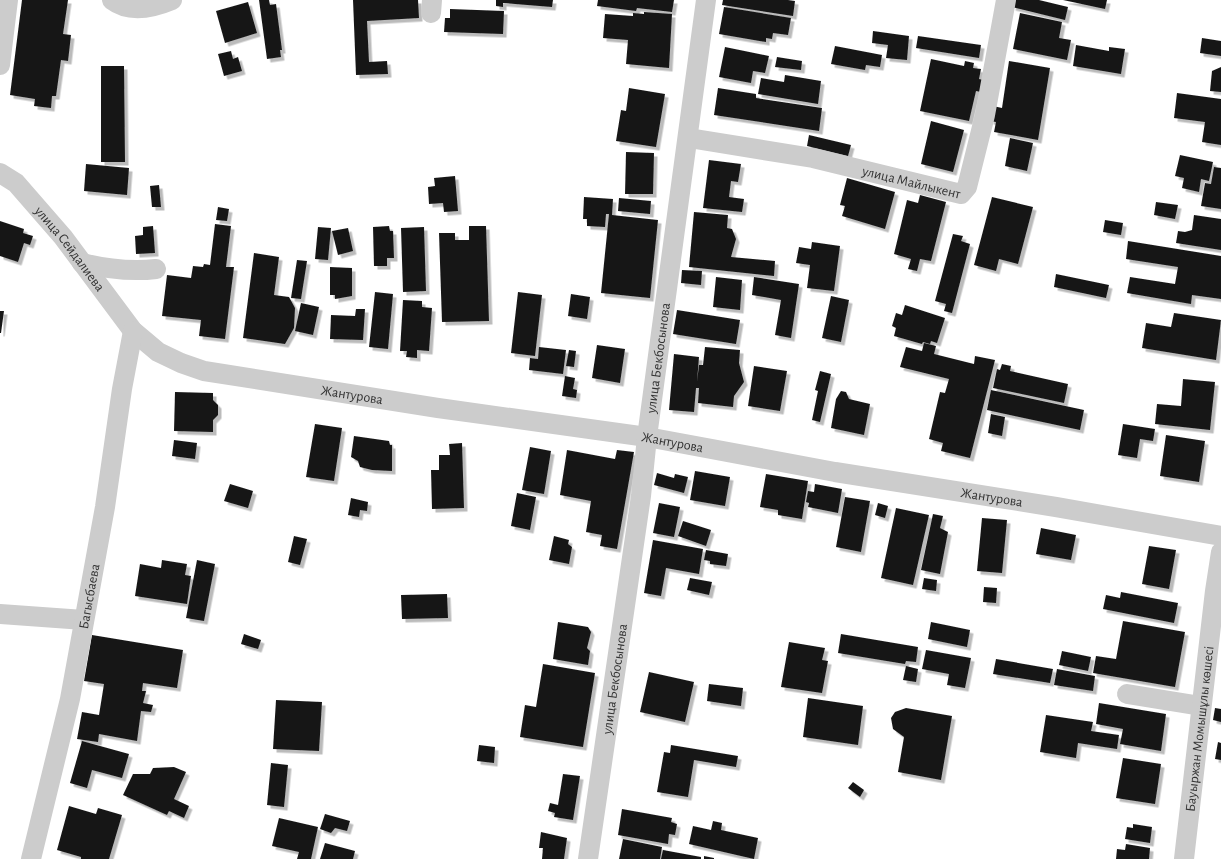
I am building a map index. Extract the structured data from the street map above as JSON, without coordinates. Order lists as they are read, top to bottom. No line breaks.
{"streets":{"street":["улица Майлыкент","улица Сейдалиева","улица Бекбосынова","Жантурова","Багысбаева","Бауыржан Момышұлы көшесі"]},"crossings":[["улица Майлыкент","улица Бекбосынова"],["улица Сейдалиева","Жантурова"],["улица Сейдалиева","Багысбаева"],["улица Бекбосынова","Жантурова"],["Жантурова","Багысбаева"]]}
